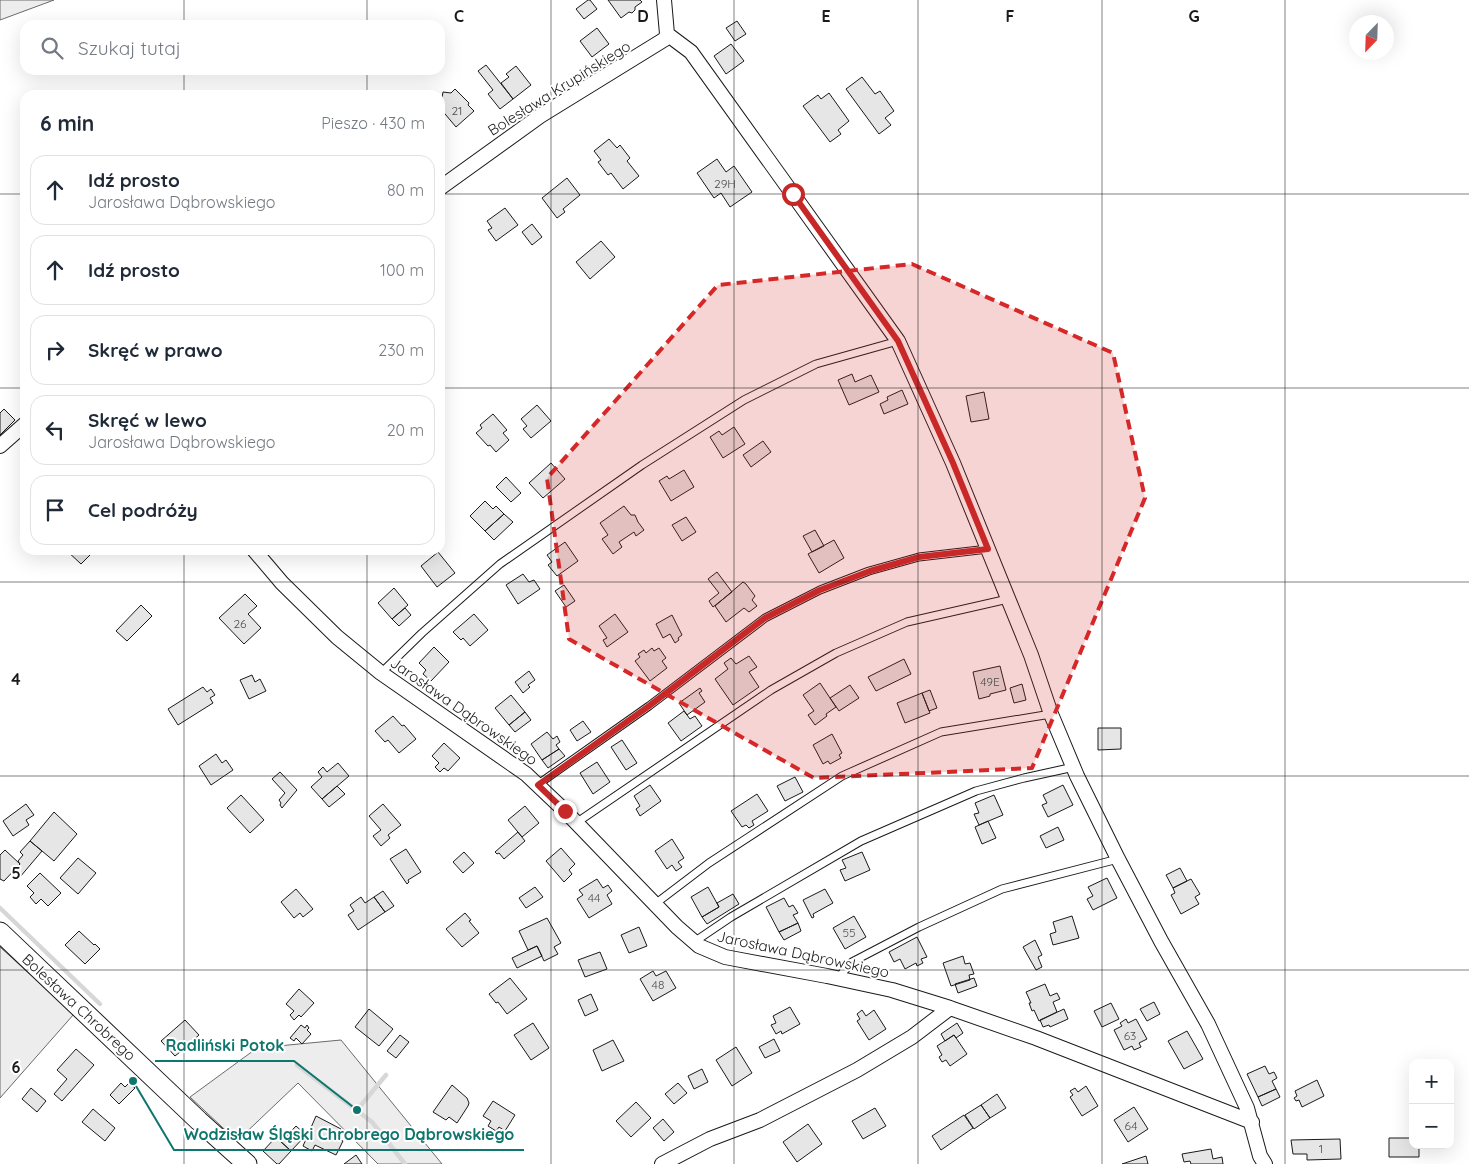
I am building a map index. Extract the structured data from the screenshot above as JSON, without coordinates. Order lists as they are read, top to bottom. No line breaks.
{"streets":{"street":["Bolesława Krupińskiego","Jarosława Dąbrowskiego","Bolesława Chrobrego"]},"places":["Wodzisław Śląski Chrobrego Dąbrowskiego","Radliński Potok"],"house_numbers":["21","29H","26","49E","44","55","48","63","64","1"],"north":"bottom left","page":{"search":"Szukaj tutaj","heading":["6 min","Pieszo · 430 m"],"list":[["Idź prosto","Jarosława Dąbrowskiego","80 m"],["Idź prosto","100 m"],["Skręć w prawo","230 m"],["Skręć w lewo","Jarosława Dąbrowskiego","20 m"],"Cel podróży"],"map_buttons":["+","−"]},"grid":{"columns":["C","D","E","F","G"],"rows":["4","5","6"]}}
